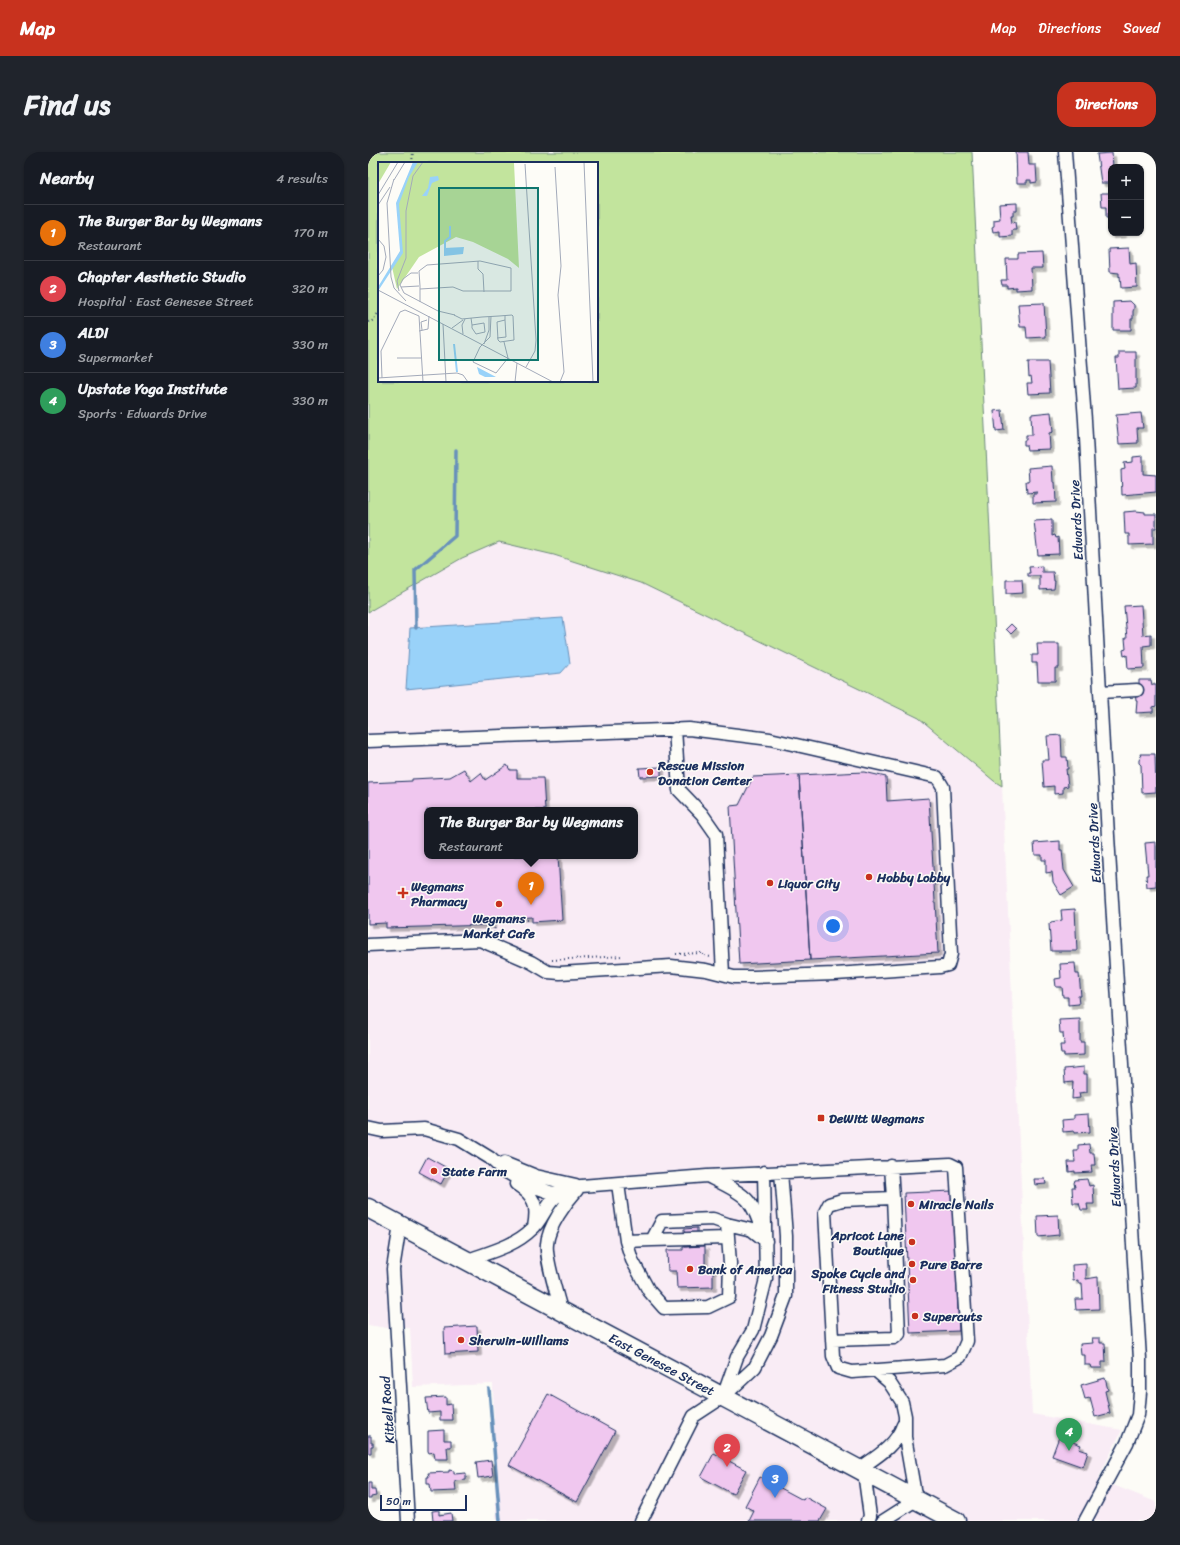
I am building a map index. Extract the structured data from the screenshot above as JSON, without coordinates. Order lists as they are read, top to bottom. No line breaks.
{"streets":{"highway":["East Genesee Street"],"street":["Edwards Drive","Kittell Road"]},"crossings":[["East Genesee Street","Kittell Road"]],"places":{"other":["Rescue Mission Donation Center","Hobby Lobby","Liquor City","Wegmans Market Cafe","State Farm","Miracle Nails","Apricot Lane Boutique","Pure Barre","Bank of America","Spoke Cycle and Fitness Studio","Supercuts","Sherwin-Williams"],"health":["Wegmans Pharmacy"],"transit":["DeWitt Wegmans"]},"scale_bar":"50 m","page":{"header":"Map","nav":["Map","Directions","Saved"],"title":"Find us","buttons":"Directions","heading":["Nearby","4 results"],"map_buttons":["+","−"],"list":[{"mark":"1","name":"The Burger Bar by Wegmans","note":"Restaurant","value":"170 m"},{"mark":"2","name":"Chapter Aesthetic Studio","note":"Hospital · East Genesee Street","value":"320 m"},{"mark":"3","name":"ALDI","note":"Supermarket","value":"330 m"},{"mark":"4","name":"Upstate Yoga Institute","note":"Sports · Edwards Drive","value":"330 m"}],"popup":["The Burger Bar by Wegmans","Restaurant"],"pins":["1","4","2","3"],"scale":"50 m"}}
